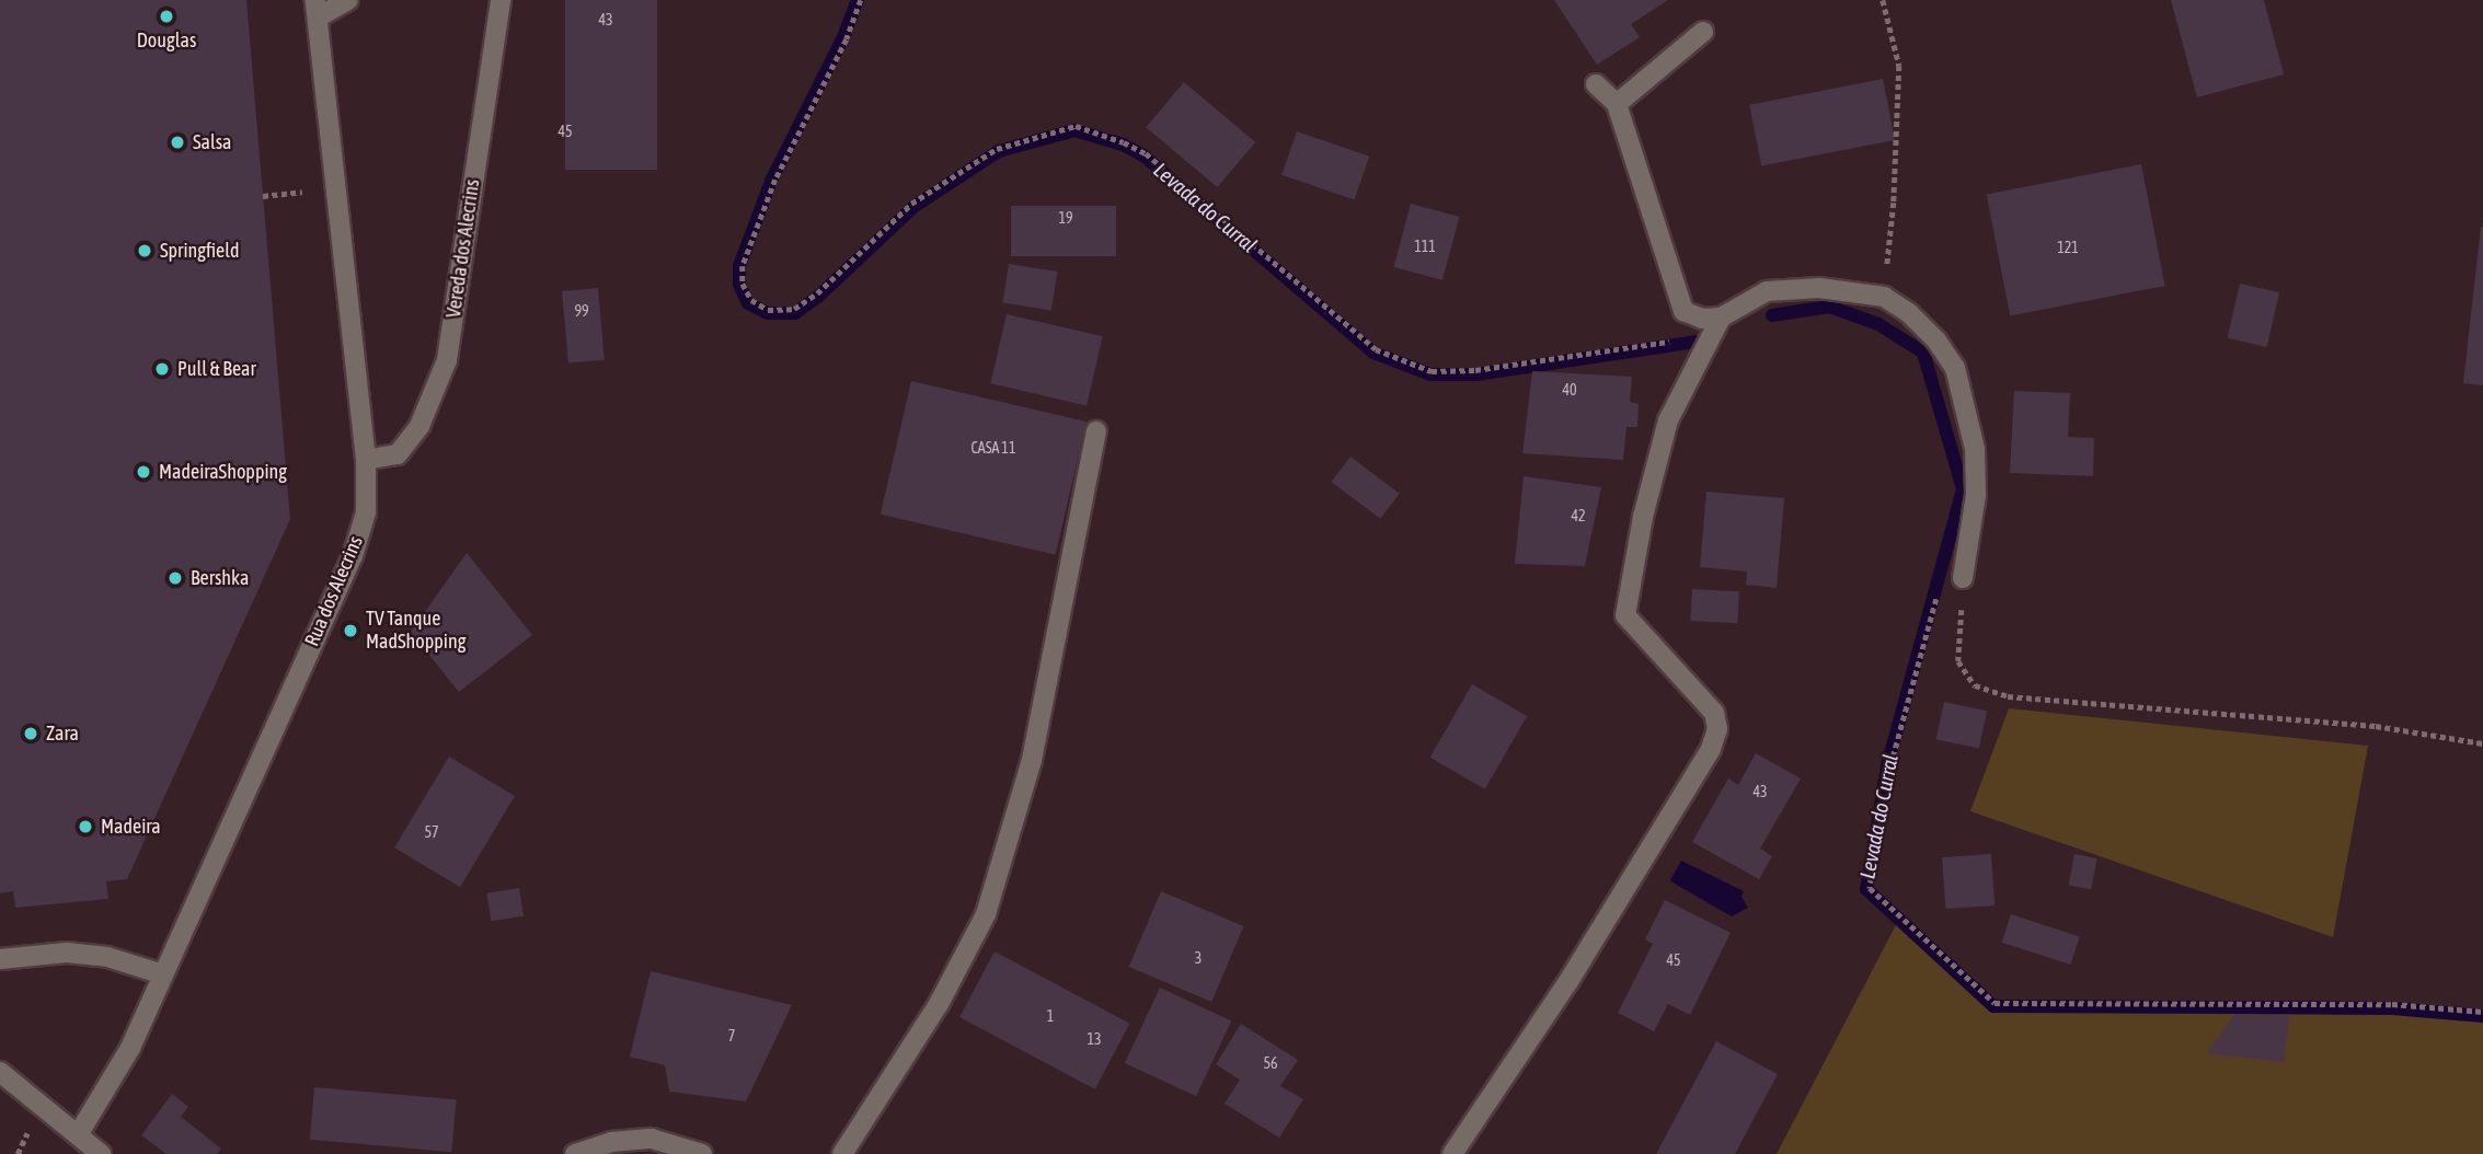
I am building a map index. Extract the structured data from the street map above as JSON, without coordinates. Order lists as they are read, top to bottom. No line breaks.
{"streets":{"street":["Vereda dos Alecrins","Rua dos Alecrins"]},"crossings":[["Vereda dos Alecrins","Rua dos Alecrins"]],"water":["Levada do Curral"],"places":["Douglas","Salsa","Springfield","Pull & Bear","MadeiraShopping","Bershka","TV Tanque MadShopping","Zara","Madeira"],"house_numbers":["43","45","19","111","121","99","40","CASA 11","42","43","57","3","45","1","7","13","56"]}
